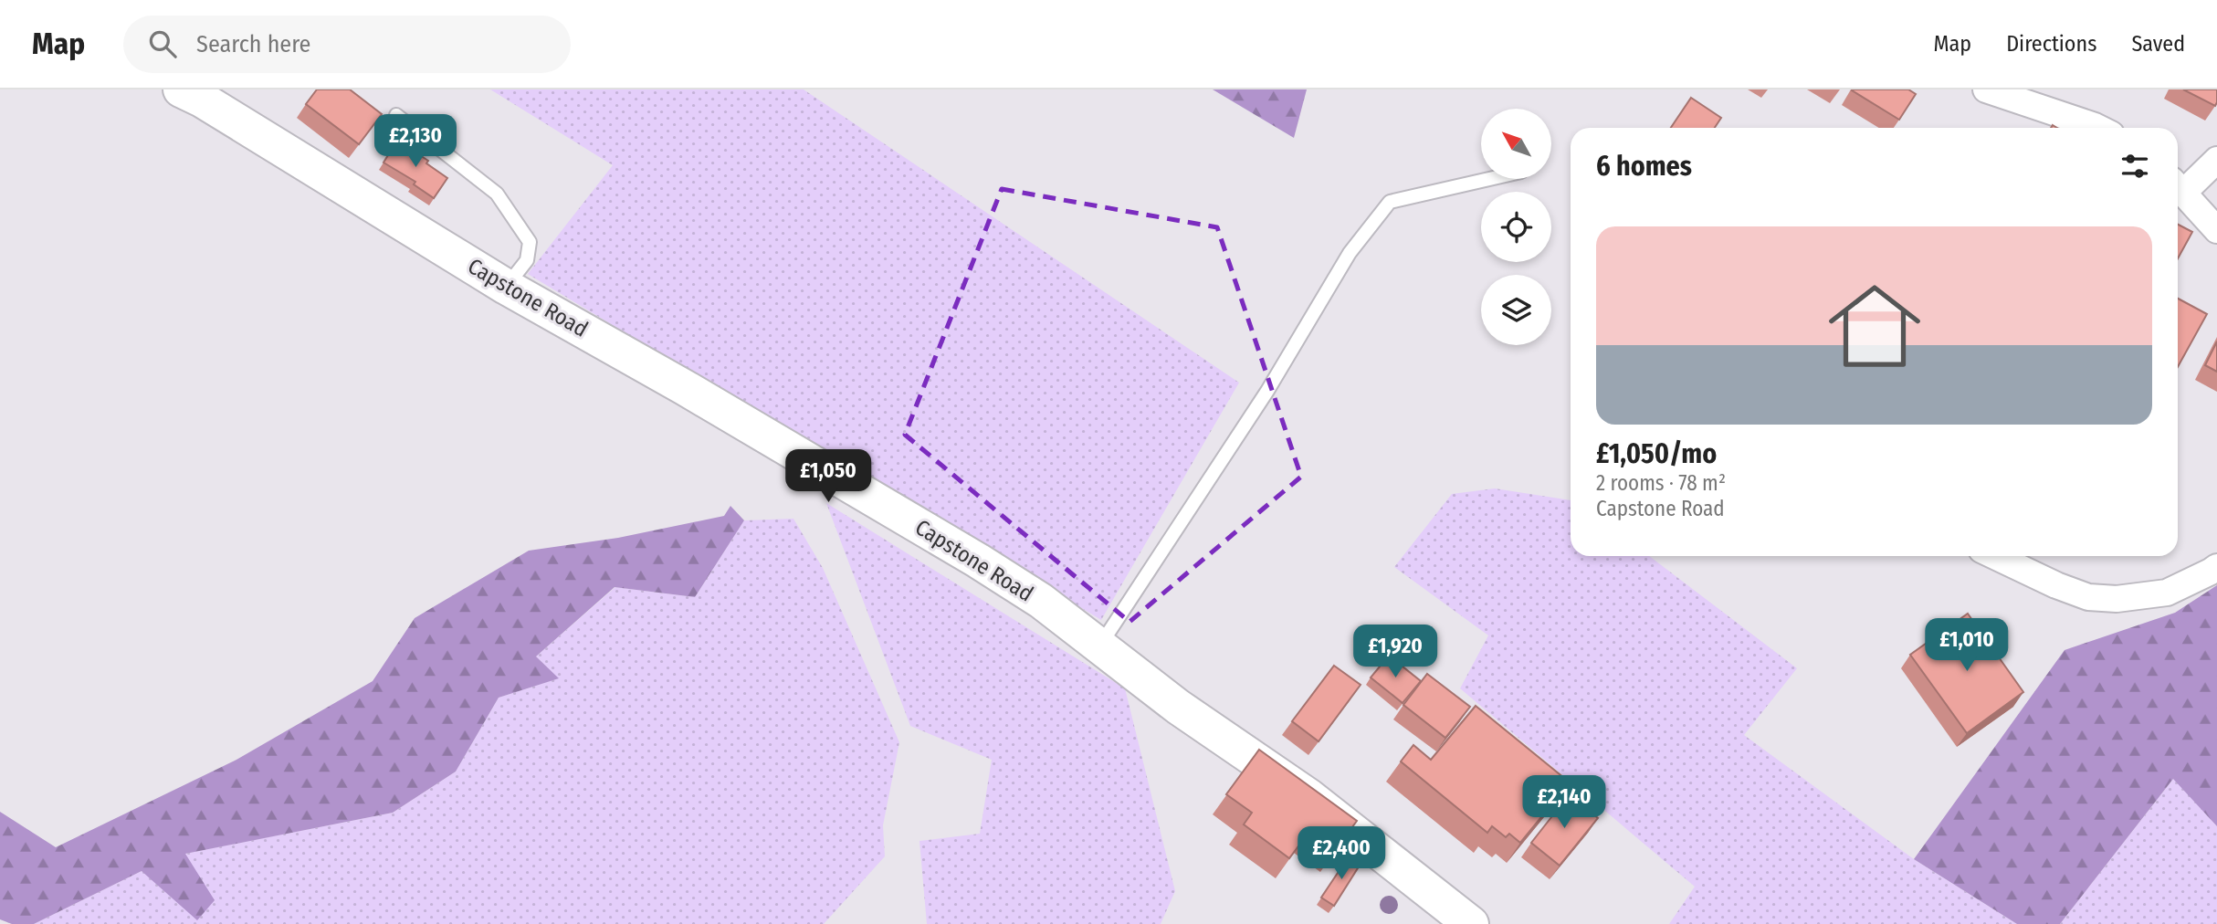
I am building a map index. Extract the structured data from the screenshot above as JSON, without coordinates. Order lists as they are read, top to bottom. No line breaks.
{"streets":{"street":["Capstone Road"]},"north":"top left","page":{"header":"Map","search":"Search here","nav":["Map","Directions","Saved"],"price":["£2,130","£1,050","£1,010","£1,920","£2,140","£2,400"],"heading":"6 homes","list":[{"name":"£1,050/mo","note":"2 rooms · 78 m² · Capstone Road"}]}}
